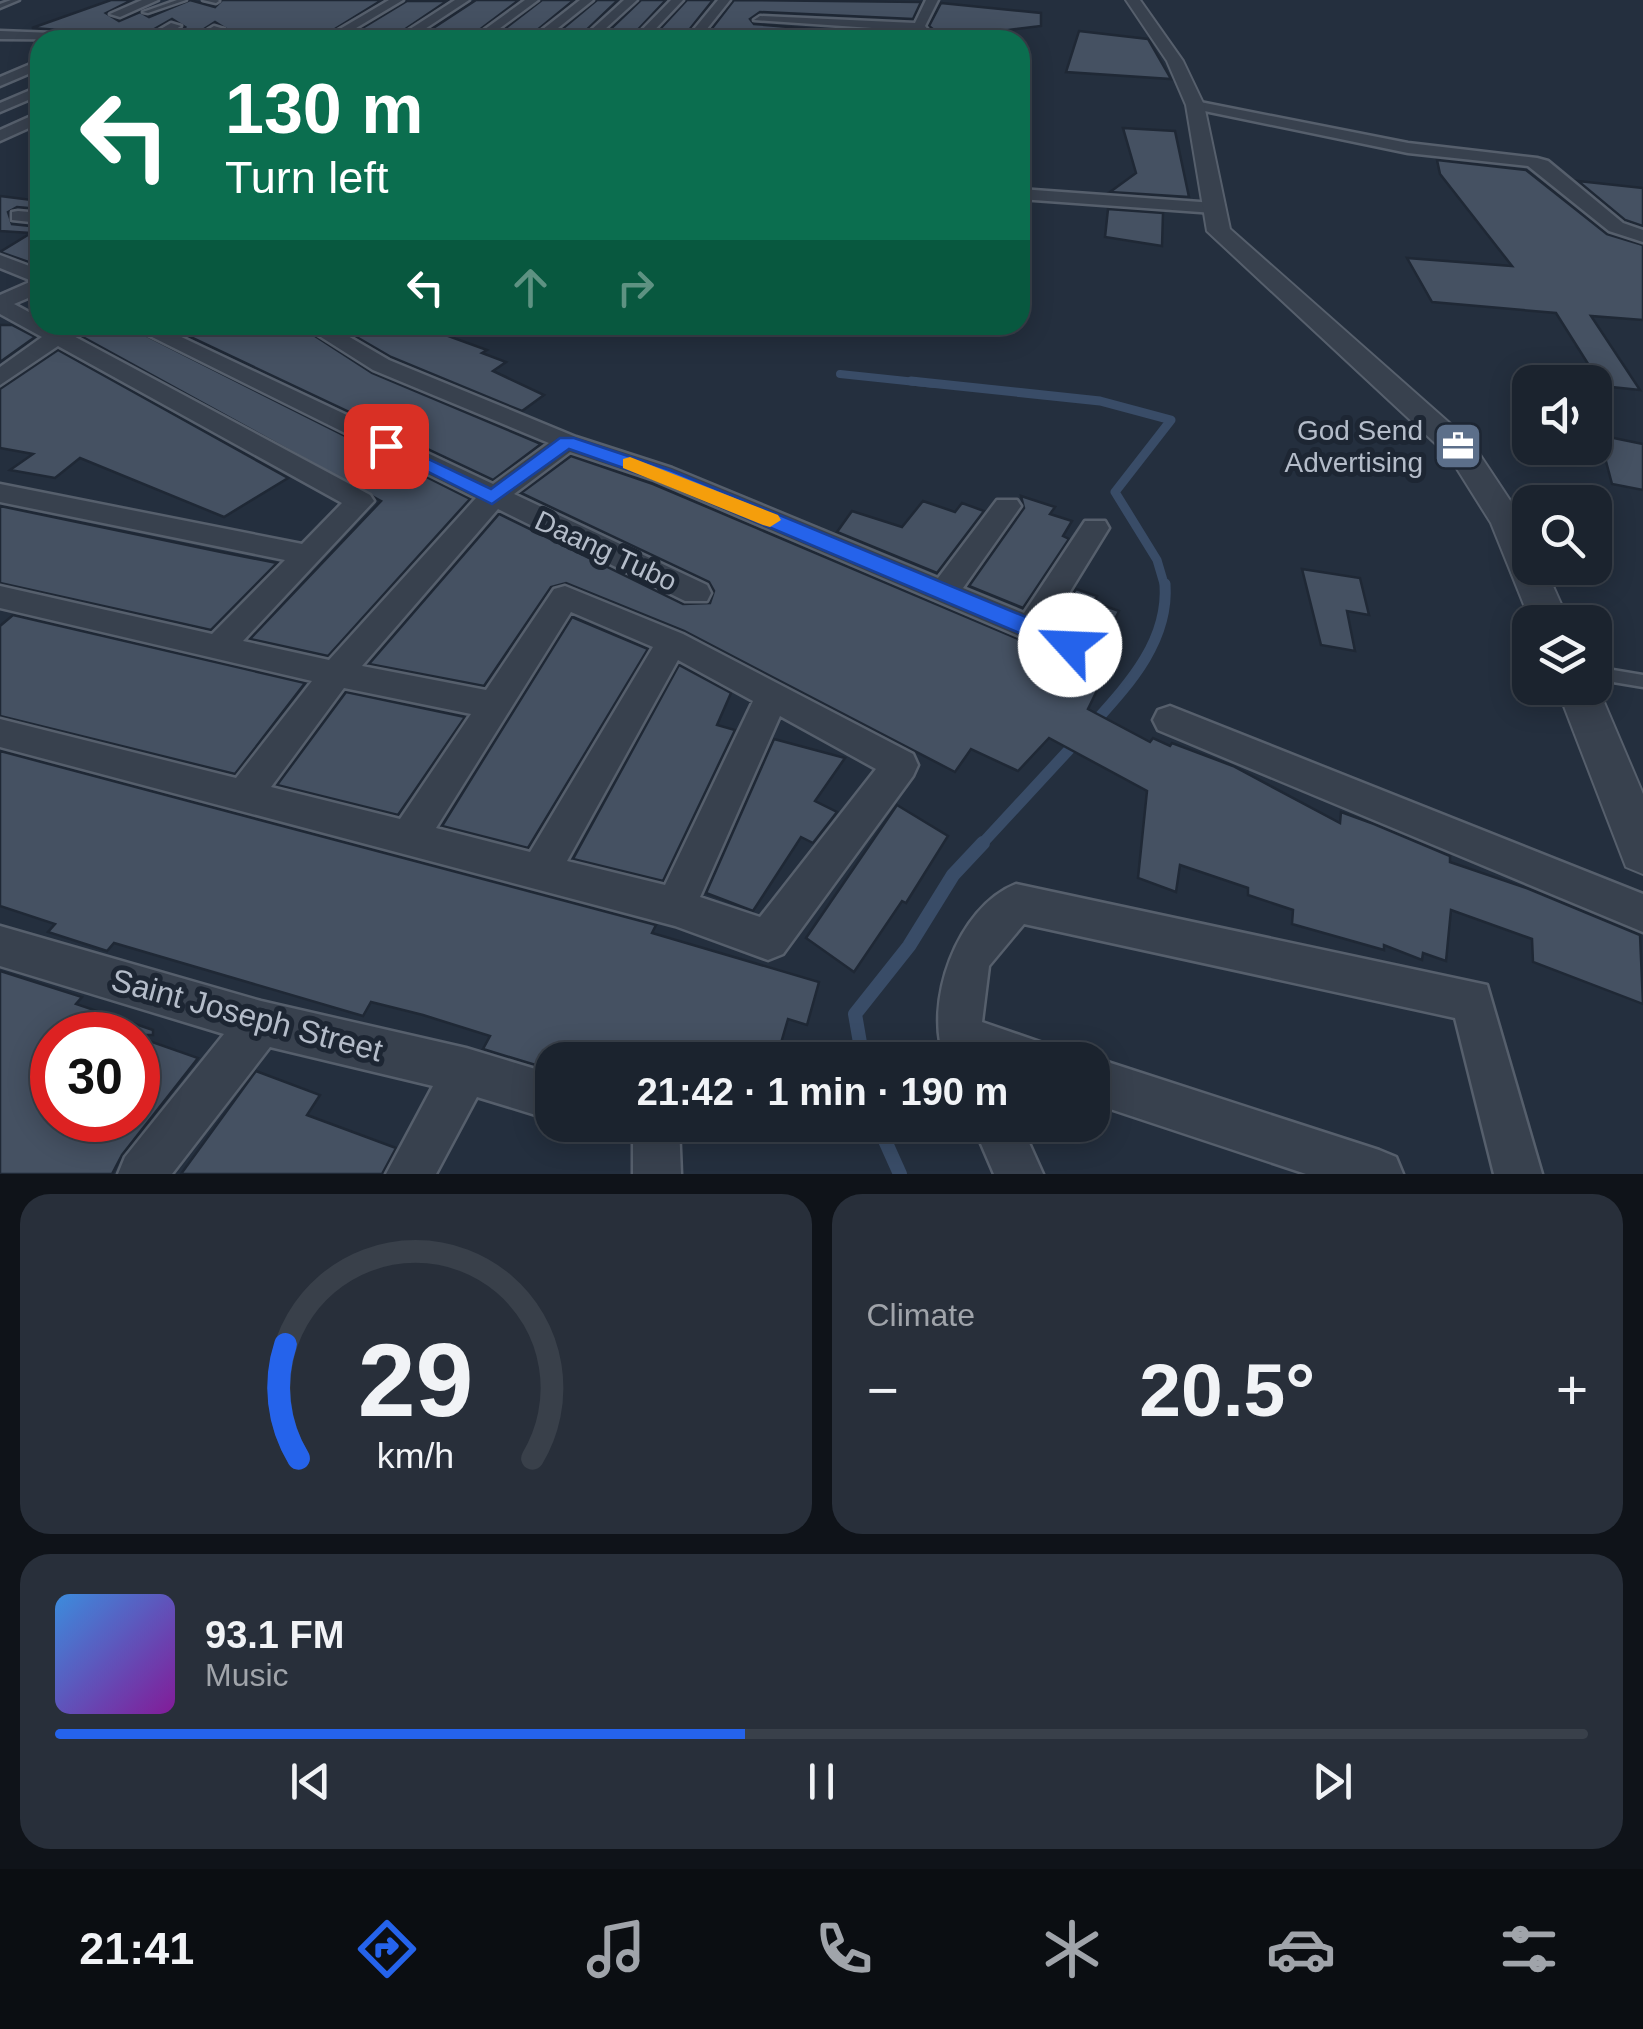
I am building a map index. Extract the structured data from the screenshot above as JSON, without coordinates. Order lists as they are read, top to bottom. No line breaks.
{"streets":{"street":["Daang Tubo","Saint Joseph Street"]},"places":{"office":["God Send Advertising"]},"page":{"turn":["130 m","Turn left"],"limit":"30","trip":"21:42 · 1 min · 190 m","tile":"Climate","heat":["−","20.5°","+"],"song":["93.1 FM","Music"],"tabs":"21:41","gauge":["29","km/h"]}}
